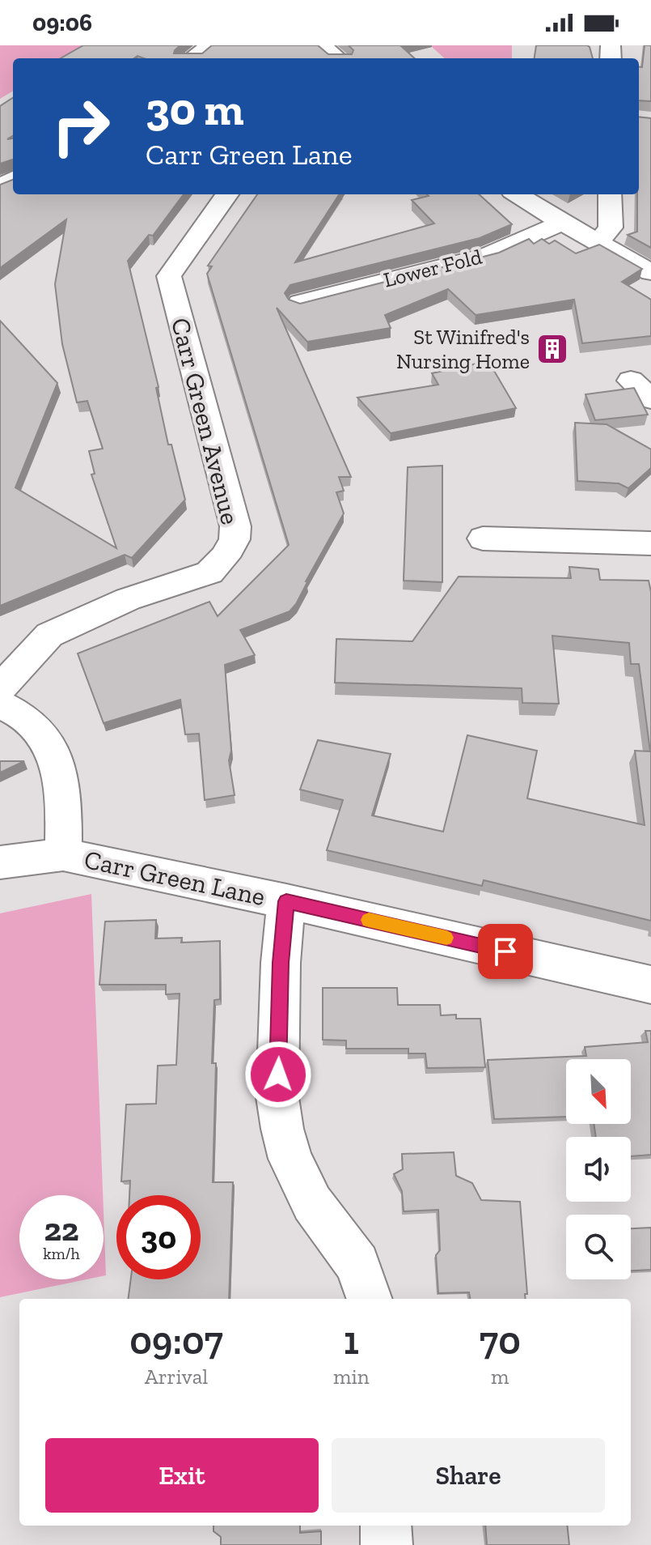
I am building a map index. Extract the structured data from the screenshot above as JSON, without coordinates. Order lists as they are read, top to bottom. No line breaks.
{"streets":{"street":["Lower Fold","Carr Green Avenue","Carr Green Lane"]},"places":{"building":["St Winifred's Nursing Home"]},"north":"bottom right","page":{"status":"09:06","turn":["30 m","Carr Green Lane"],"speed":"22 km/h","limit":"30","eta":["09:07","Arrival","1","min","70","m"],"buttons":["Exit","Share"]}}
